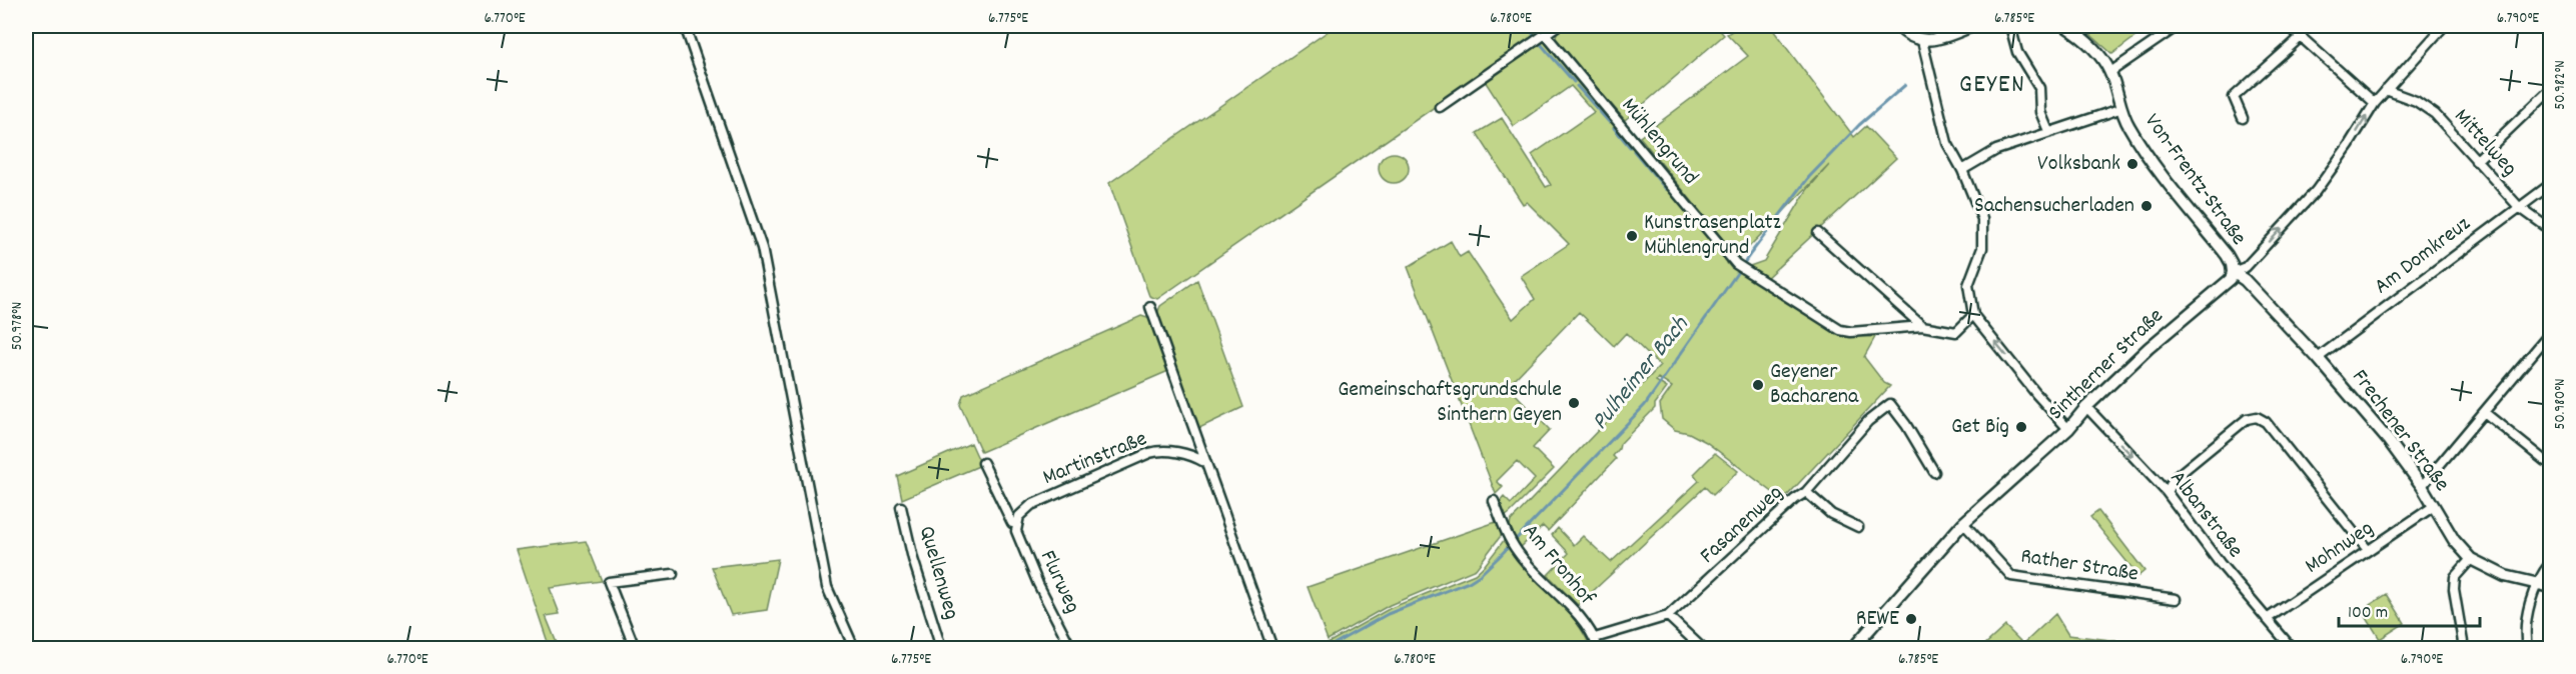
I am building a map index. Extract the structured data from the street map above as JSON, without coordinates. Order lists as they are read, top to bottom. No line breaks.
{"streets":{"street":["Mühlengrund","Mittelweg","Von-Frentz-Straße","Am Domkreuz","Sintherner Straße","Frechener Straße","Martinstraße","Albanstraße","Fasanenweg","Mohnweg","Am Fronhof","Rather Straße","Quellenweg","Flurweg"]},"crossings":[["Mittelweg","Am Domkreuz"],["Mittelweg","Sintherner Straße"],["Von-Frentz-Straße","Sintherner Straße"],["Von-Frentz-Straße","Frechener Straße"],["Am Domkreuz","Frechener Straße"],["Sintherner Straße","Frechener Straße"],["Sintherner Straße","Albanstraße"],["Sintherner Straße","Rather Straße"],["Frechener Straße","Mohnweg"],["Martinstraße","Flurweg"],["Albanstraße","Mohnweg"],["Fasanenweg","Am Fronhof"]],"one_way":["Albanstraße"],"districts":["GEYEN"],"water":["Pulheimer Bach"],"places":["Volksbank","Sachensucherladen","Kunstrasenplatz Mühlengrund","Geyener Bacharena","Gemeinschaftsgrundschule Sinthern Geyen","Get Big","REWE"],"scale_bar":"100 m","coordinates":["6.770°E","6.775°E","6.780°E","6.785°E","6.790°E","50.982°N","50.978°N","50.980°N"]}
